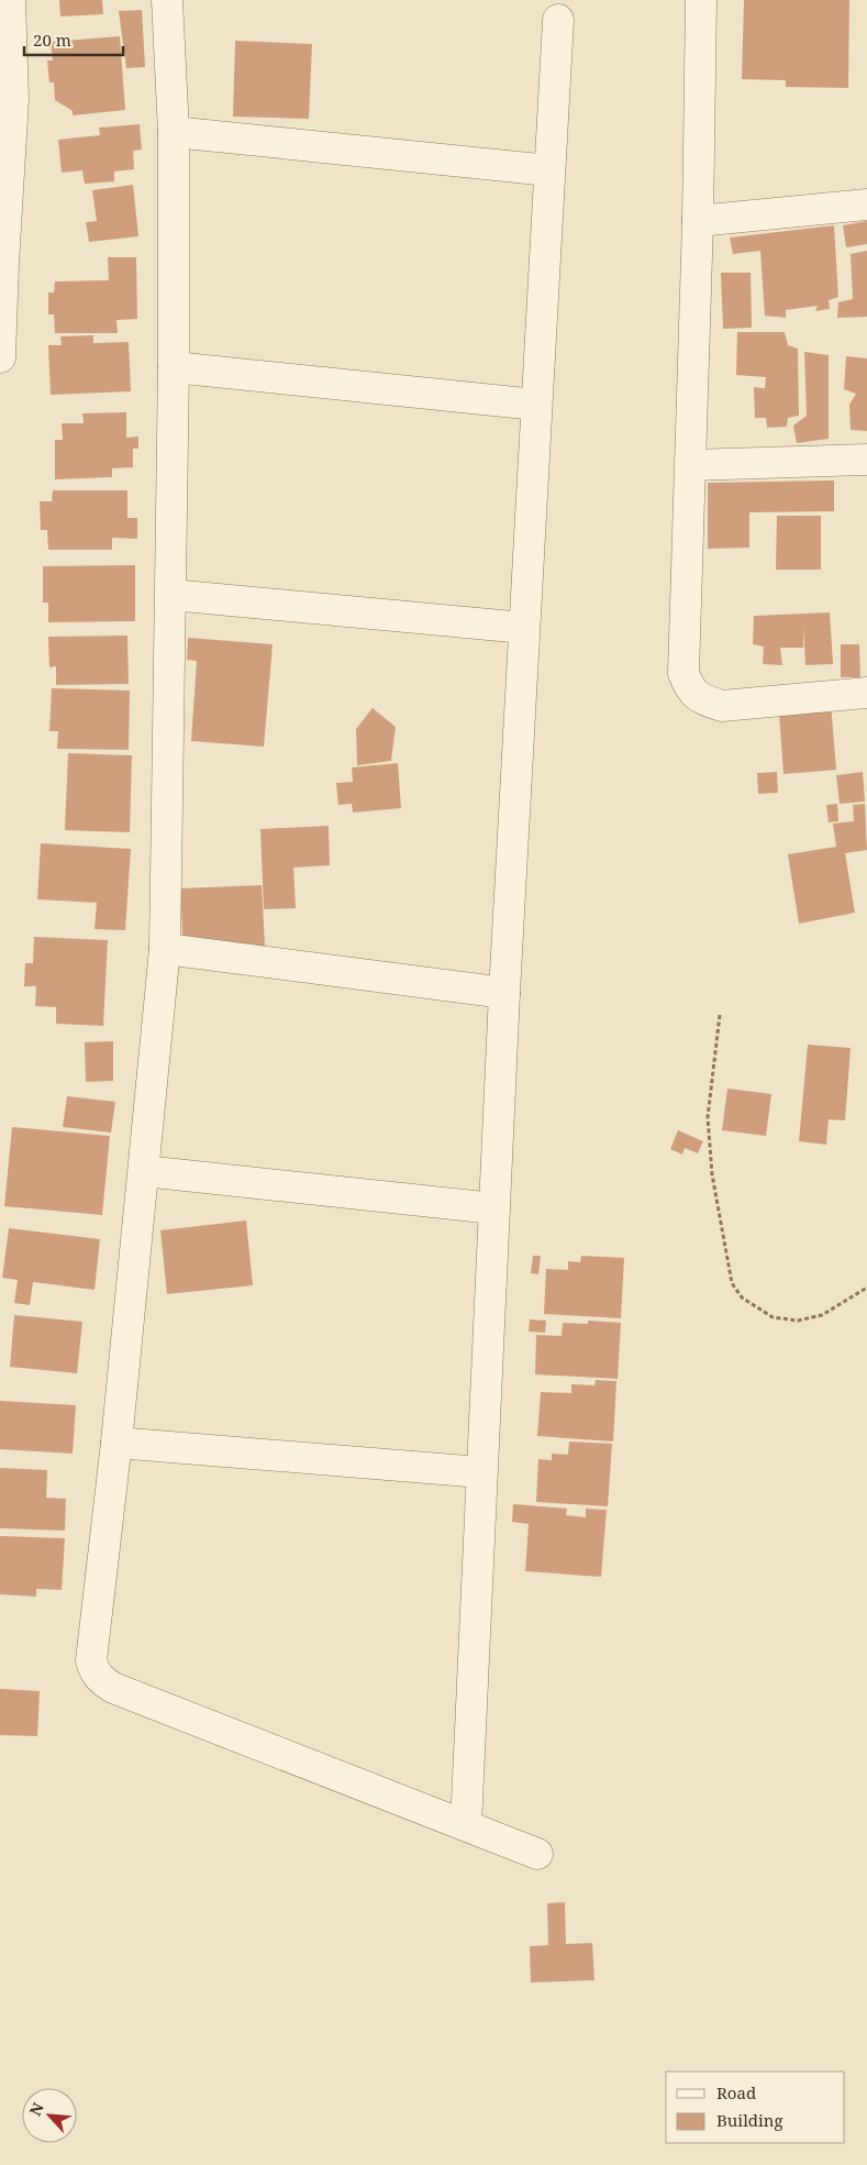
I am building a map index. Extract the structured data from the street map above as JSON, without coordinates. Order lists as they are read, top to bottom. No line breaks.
{"legend":["Road","Building"],"scale_bar":"20 m","north":"top left"}
